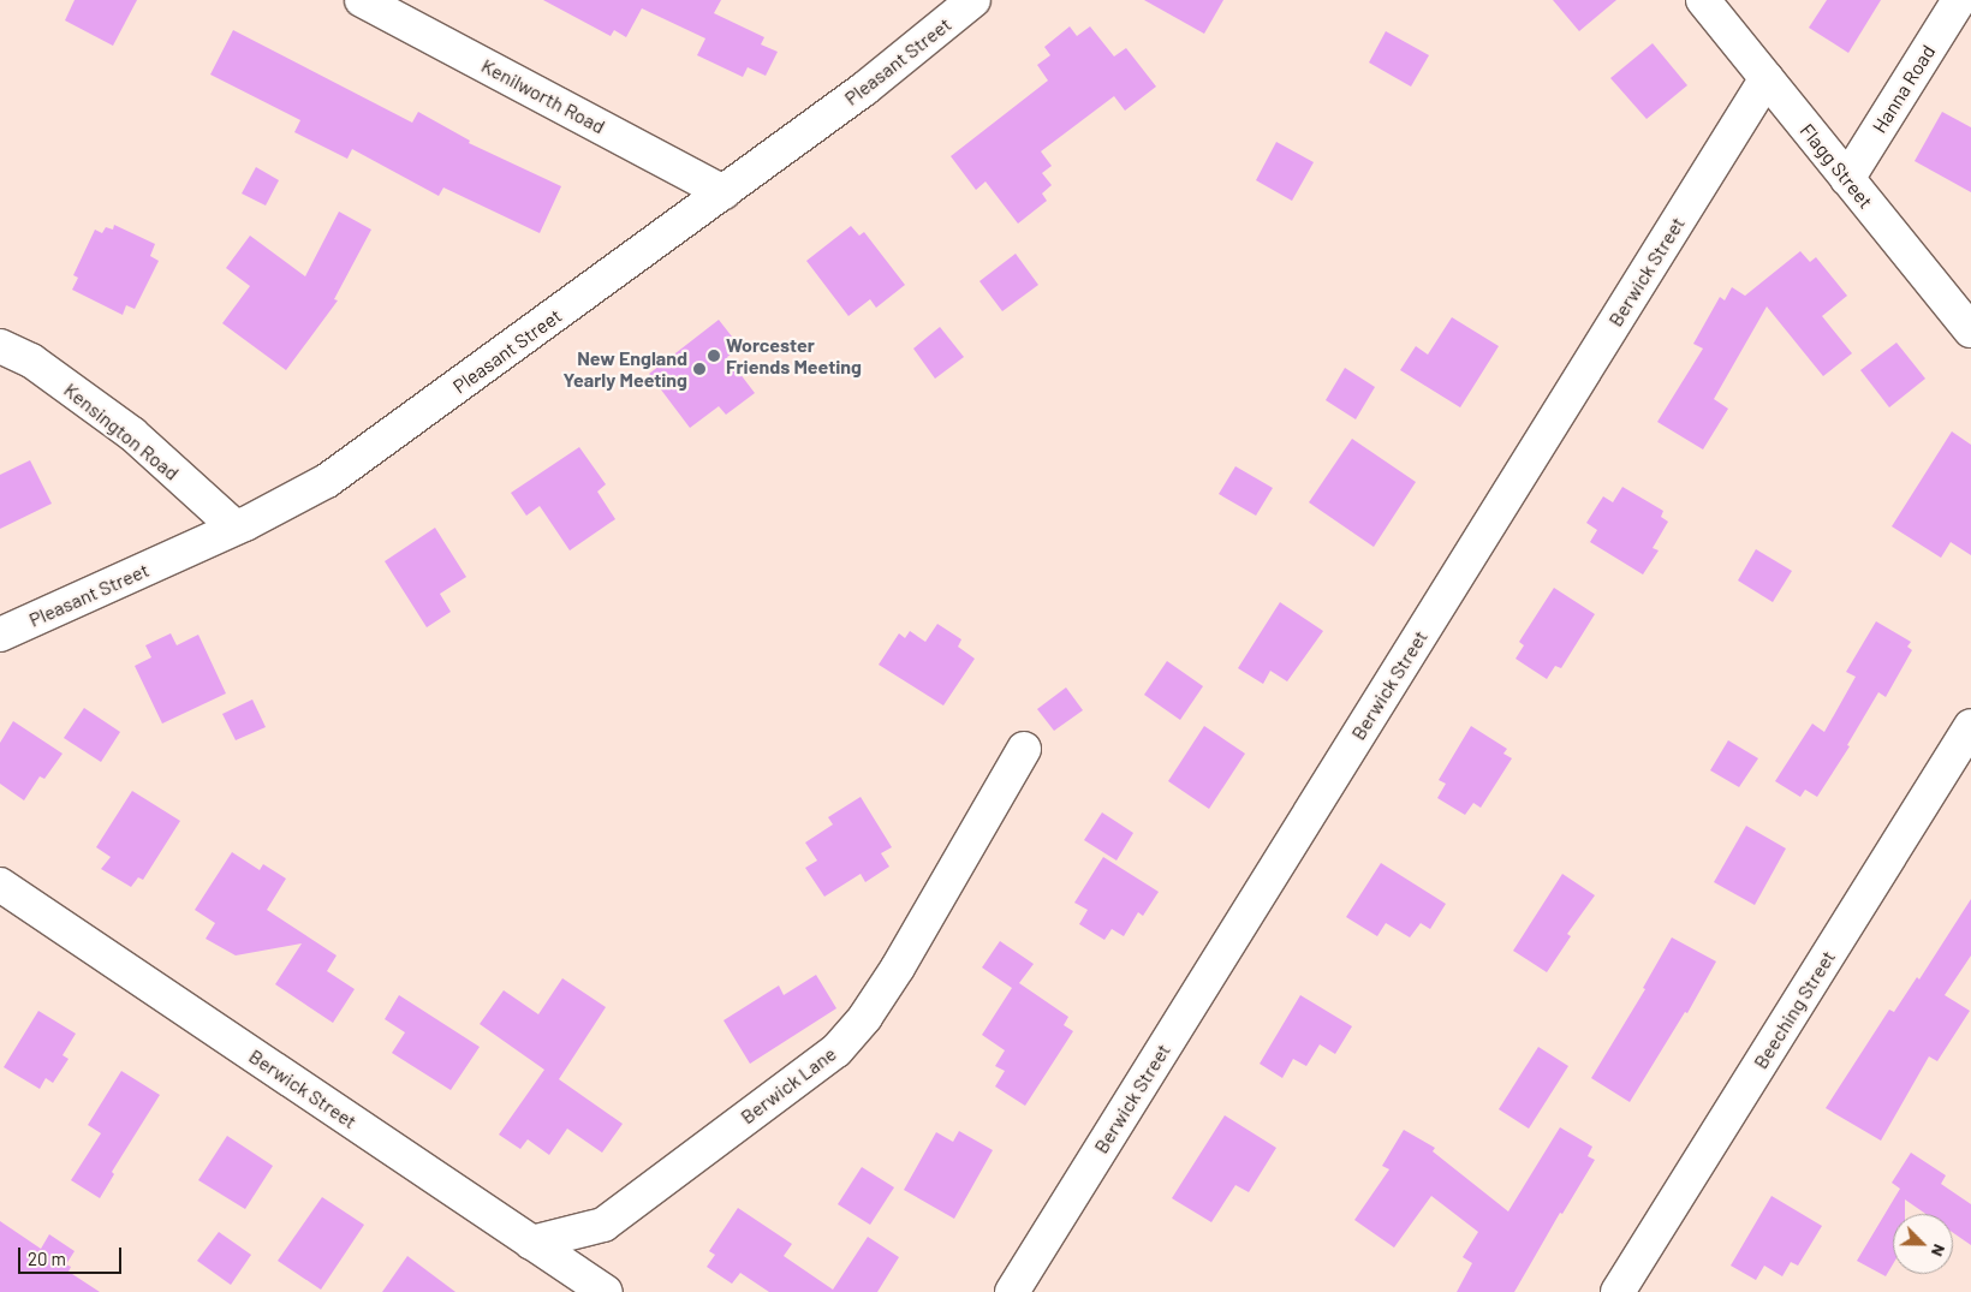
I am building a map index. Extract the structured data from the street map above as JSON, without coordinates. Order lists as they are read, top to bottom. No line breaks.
{"streets":{"street":["Pleasant Street","Hanna Road","Kenilworth Road","Flagg Street","Berwick Street","Kensington Road","Beeching Street","Berwick Lane"]},"crossings":[["Pleasant Street","Kenilworth Road"],["Pleasant Street","Kensington Road"],["Hanna Road","Flagg Street"],["Flagg Street","Berwick Street"],["Berwick Street","Berwick Lane"]],"places":["Worcester Friends Meeting","New England Yearly Meeting"],"scale_bar":"20 m","north":"bottom right"}
